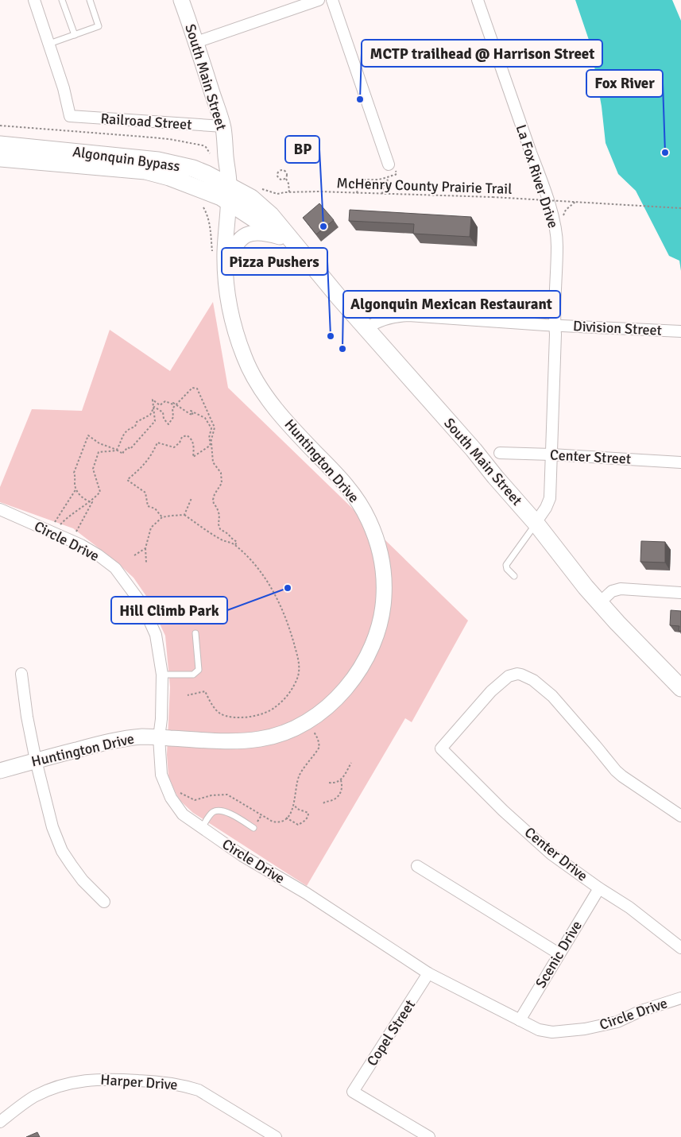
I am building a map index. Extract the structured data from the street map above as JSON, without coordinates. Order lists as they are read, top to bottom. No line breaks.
{"streets":{"main road":["South Main Street","Algonquin Bypass"],"street":["Railroad Street","La Fox River Drive","Division Street","Center Street","Huntington Drive","Circle Drive","Center Drive","Scenic Drive","Copel Street","Harper Drive"],"path":["McHenry County Prairie Trail"]},"crossings":[["South Main Street","Railroad Street"],["South Main Street","Algonquin Bypass"],["South Main Street","La Fox River Drive"],["South Main Street","Division Street"],["South Main Street","Huntington Drive"],["Algonquin Bypass","Huntington Drive"],["La Fox River Drive","Division Street"],["La Fox River Drive","Center Street"],["Huntington Drive","Circle Drive"],["Circle Drive","Scenic Drive"],["Circle Drive","Copel Street"],["Center Drive","Scenic Drive"]],"places":["MCTP trailhead @ Harrison Street","Fox River","BP","Pizza Pushers","Algonquin Mexican Restaurant","Hill Climb Park"]}
